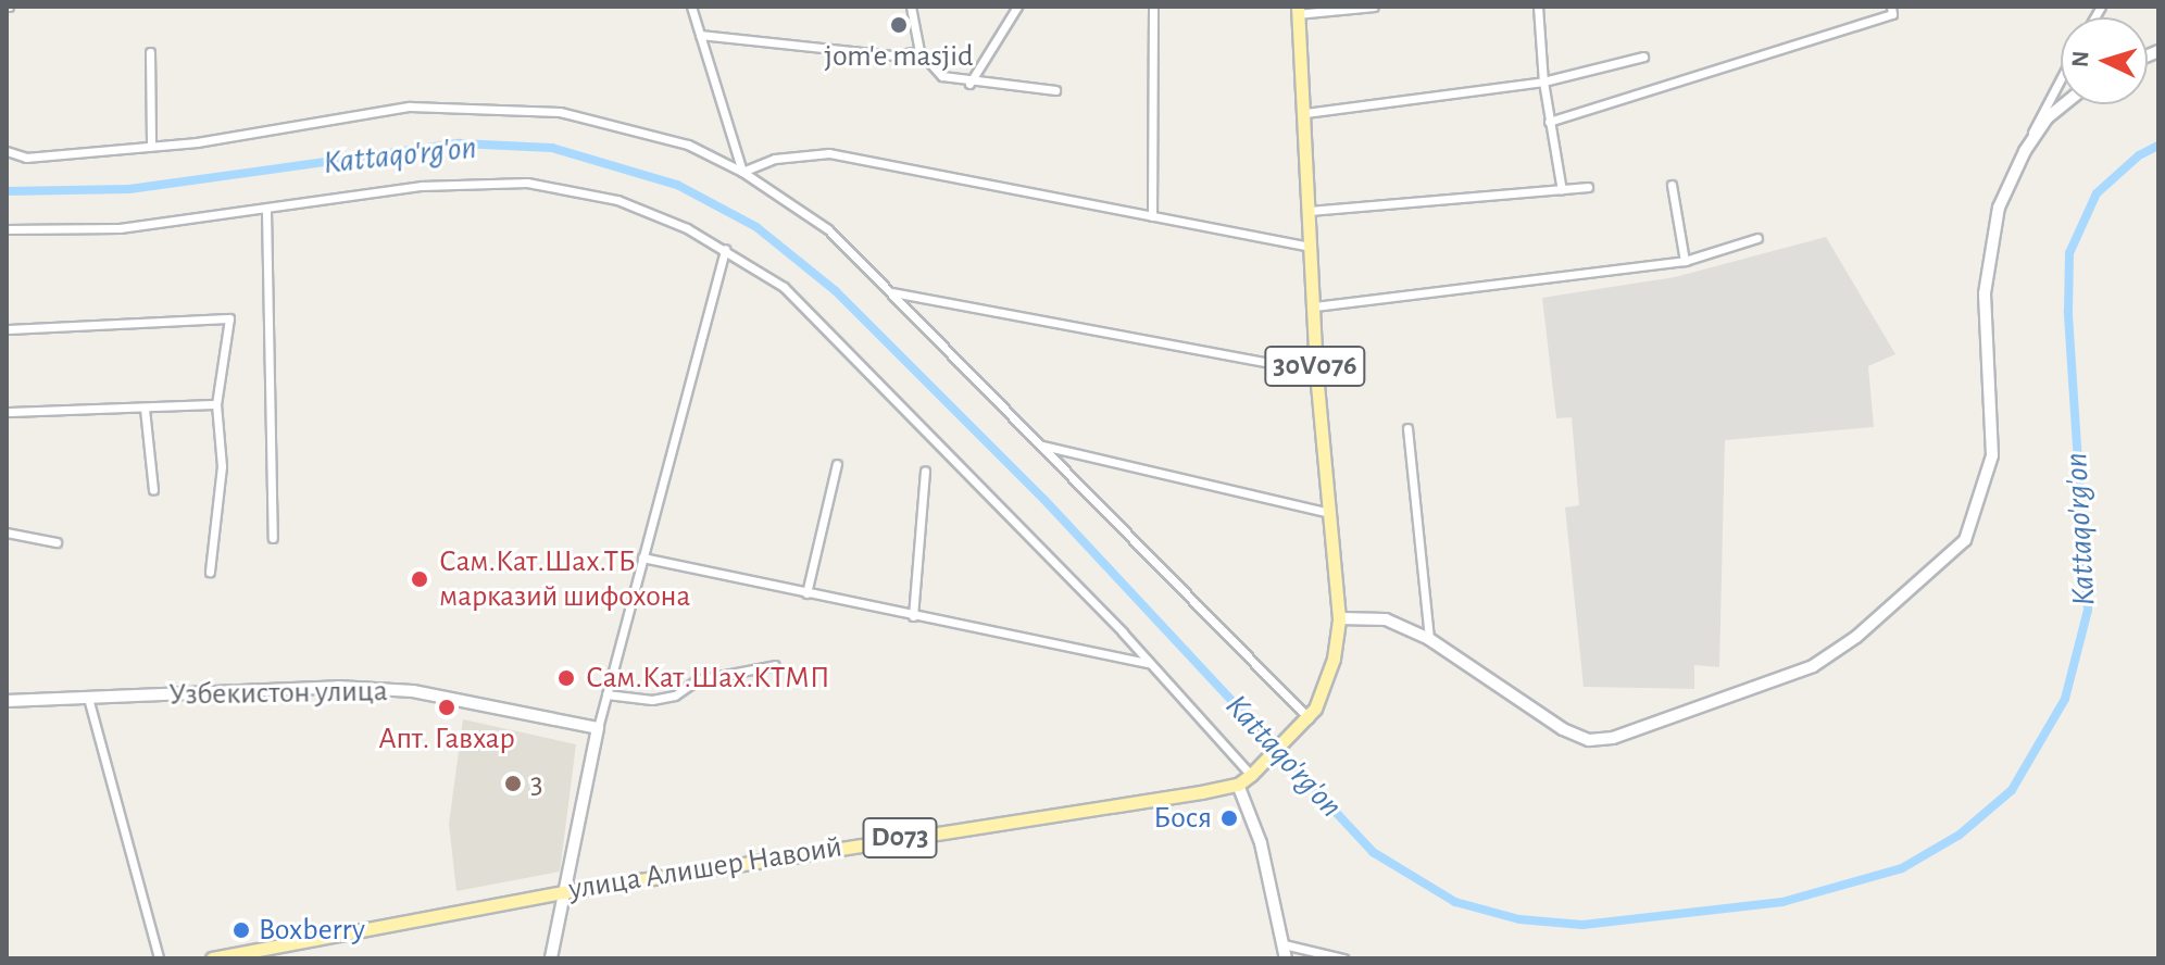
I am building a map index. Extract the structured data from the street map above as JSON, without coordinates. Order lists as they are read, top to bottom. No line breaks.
{"streets":{"main road":["30V076","D073","улица Алишер Навоий"],"street":["Узбекистон улица"]},"crossings":[["30V076","улица Алишер Навоий"]],"water":["Kattaqo'rg'on"],"places":["jom'e masjid","Сам.Кат.Шах.ТБ марказий шифохона","Сам.Кат.Шах.КТМП","Апт. Гавхар","3","Бося","Boxberry"],"north":"left"}
